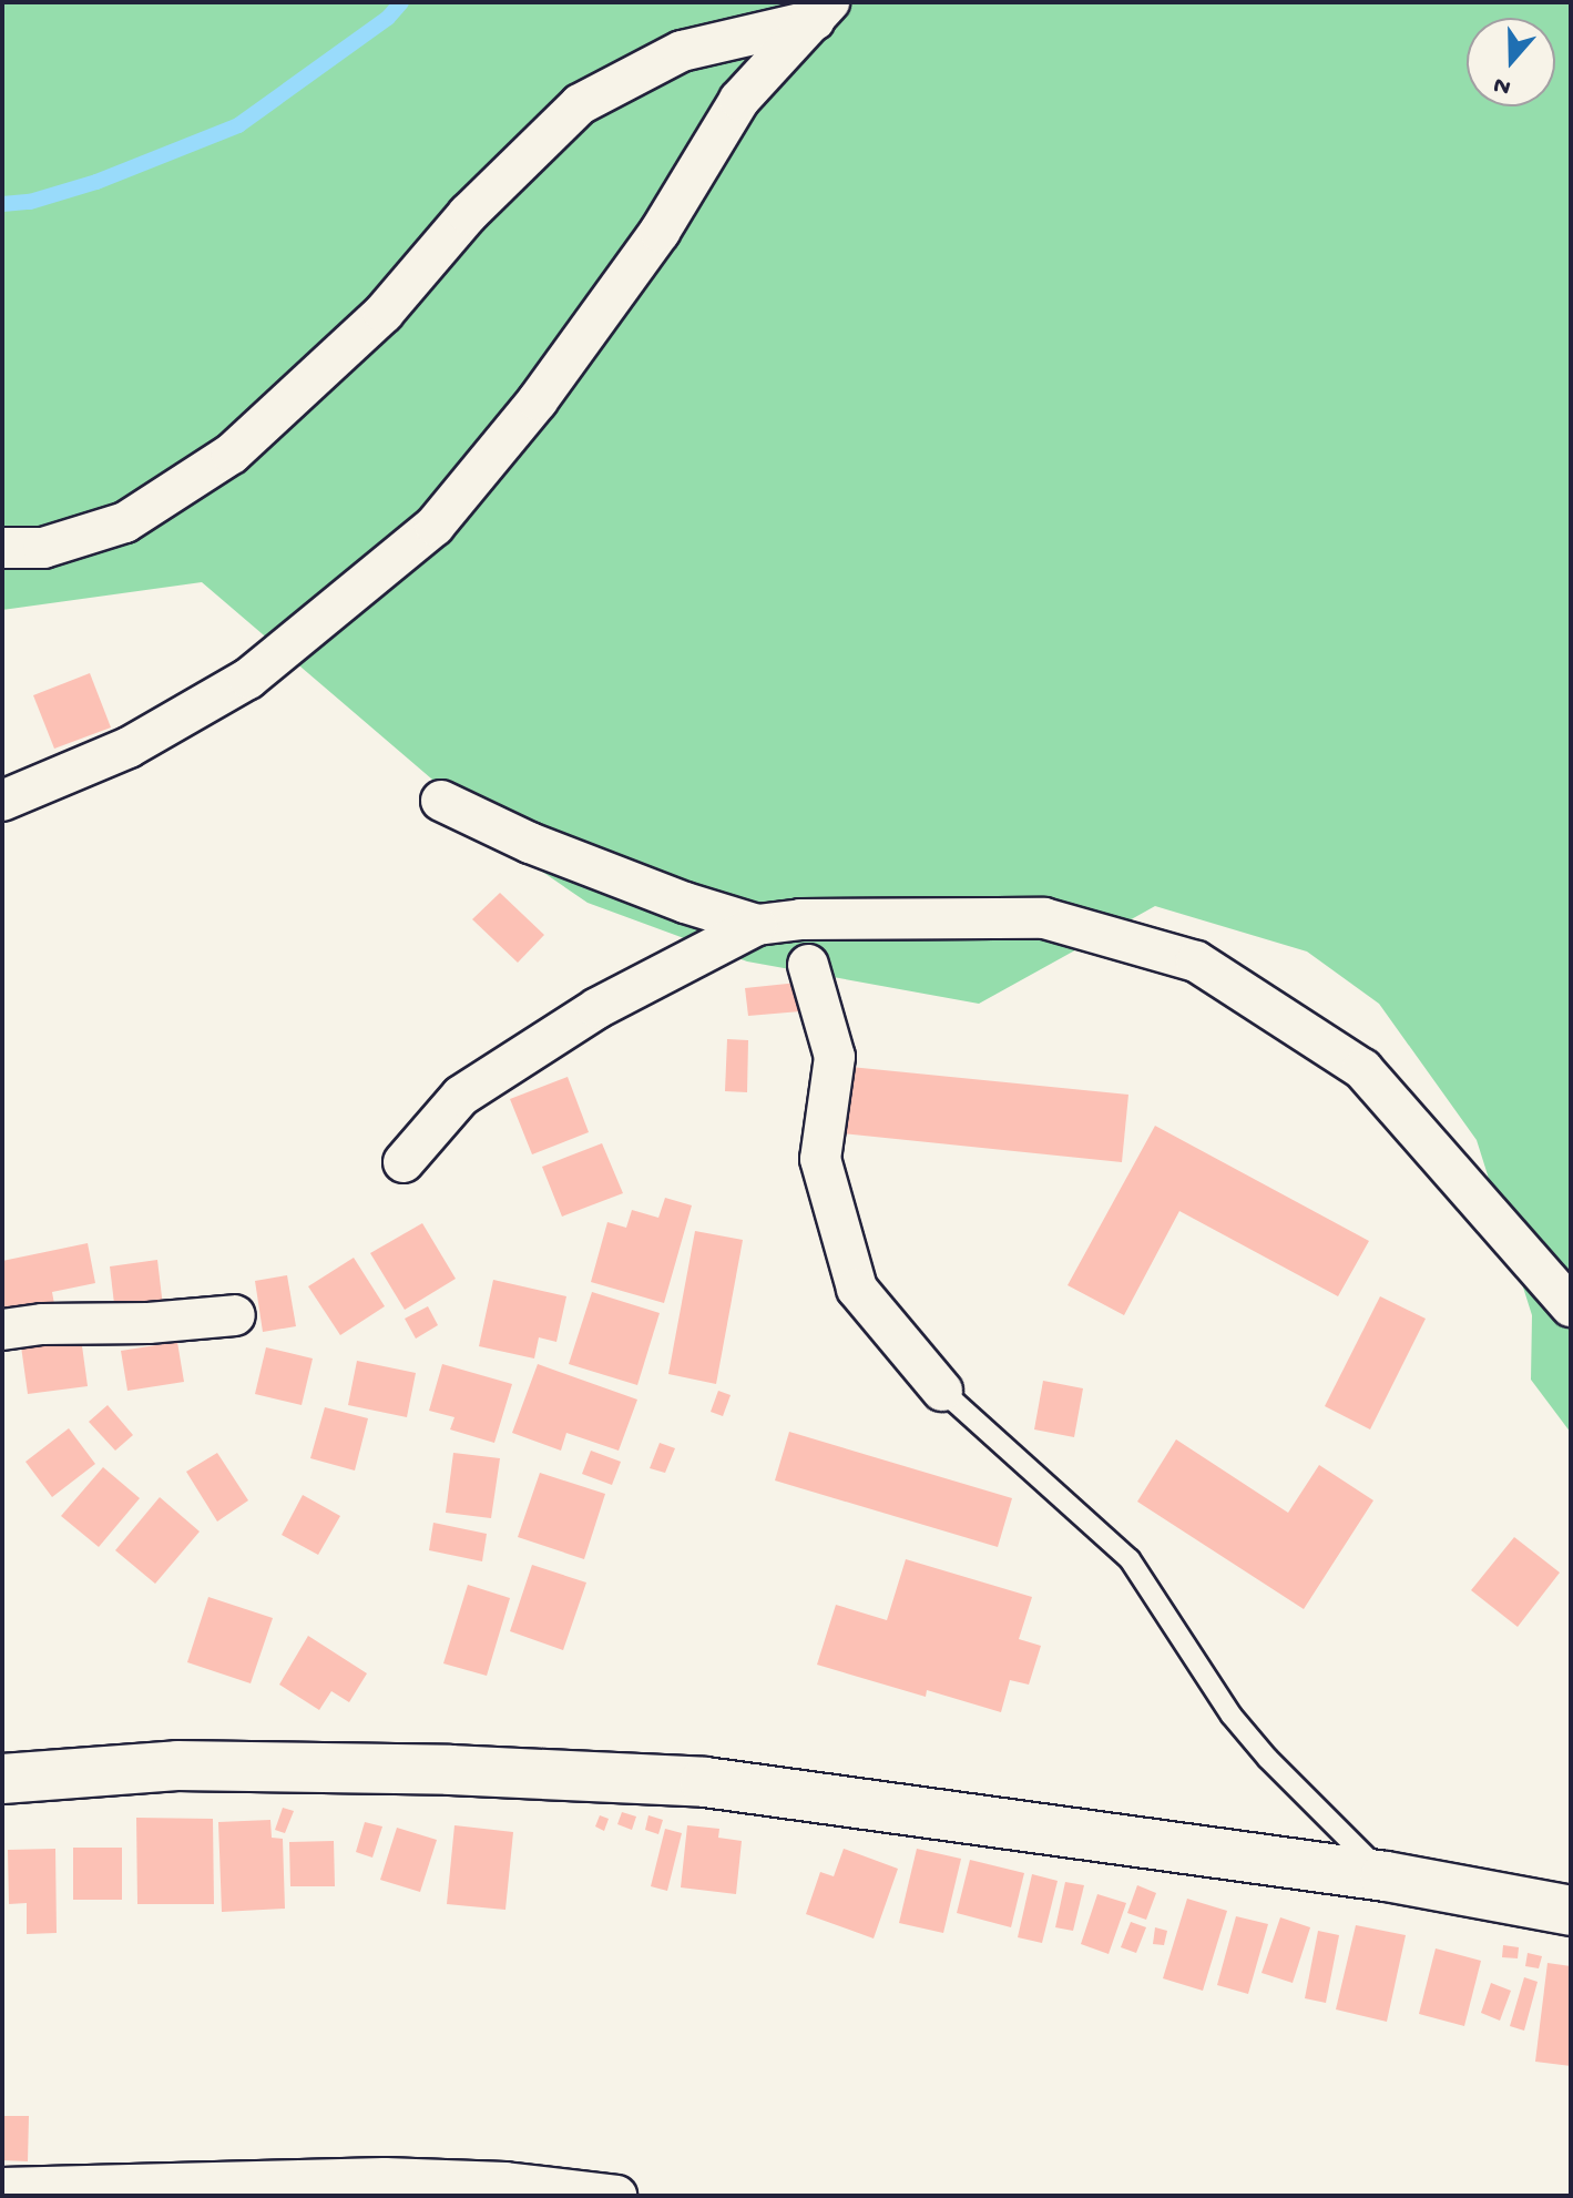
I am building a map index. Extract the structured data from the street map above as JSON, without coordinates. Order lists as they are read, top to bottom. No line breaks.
{"north":"bottom"}
